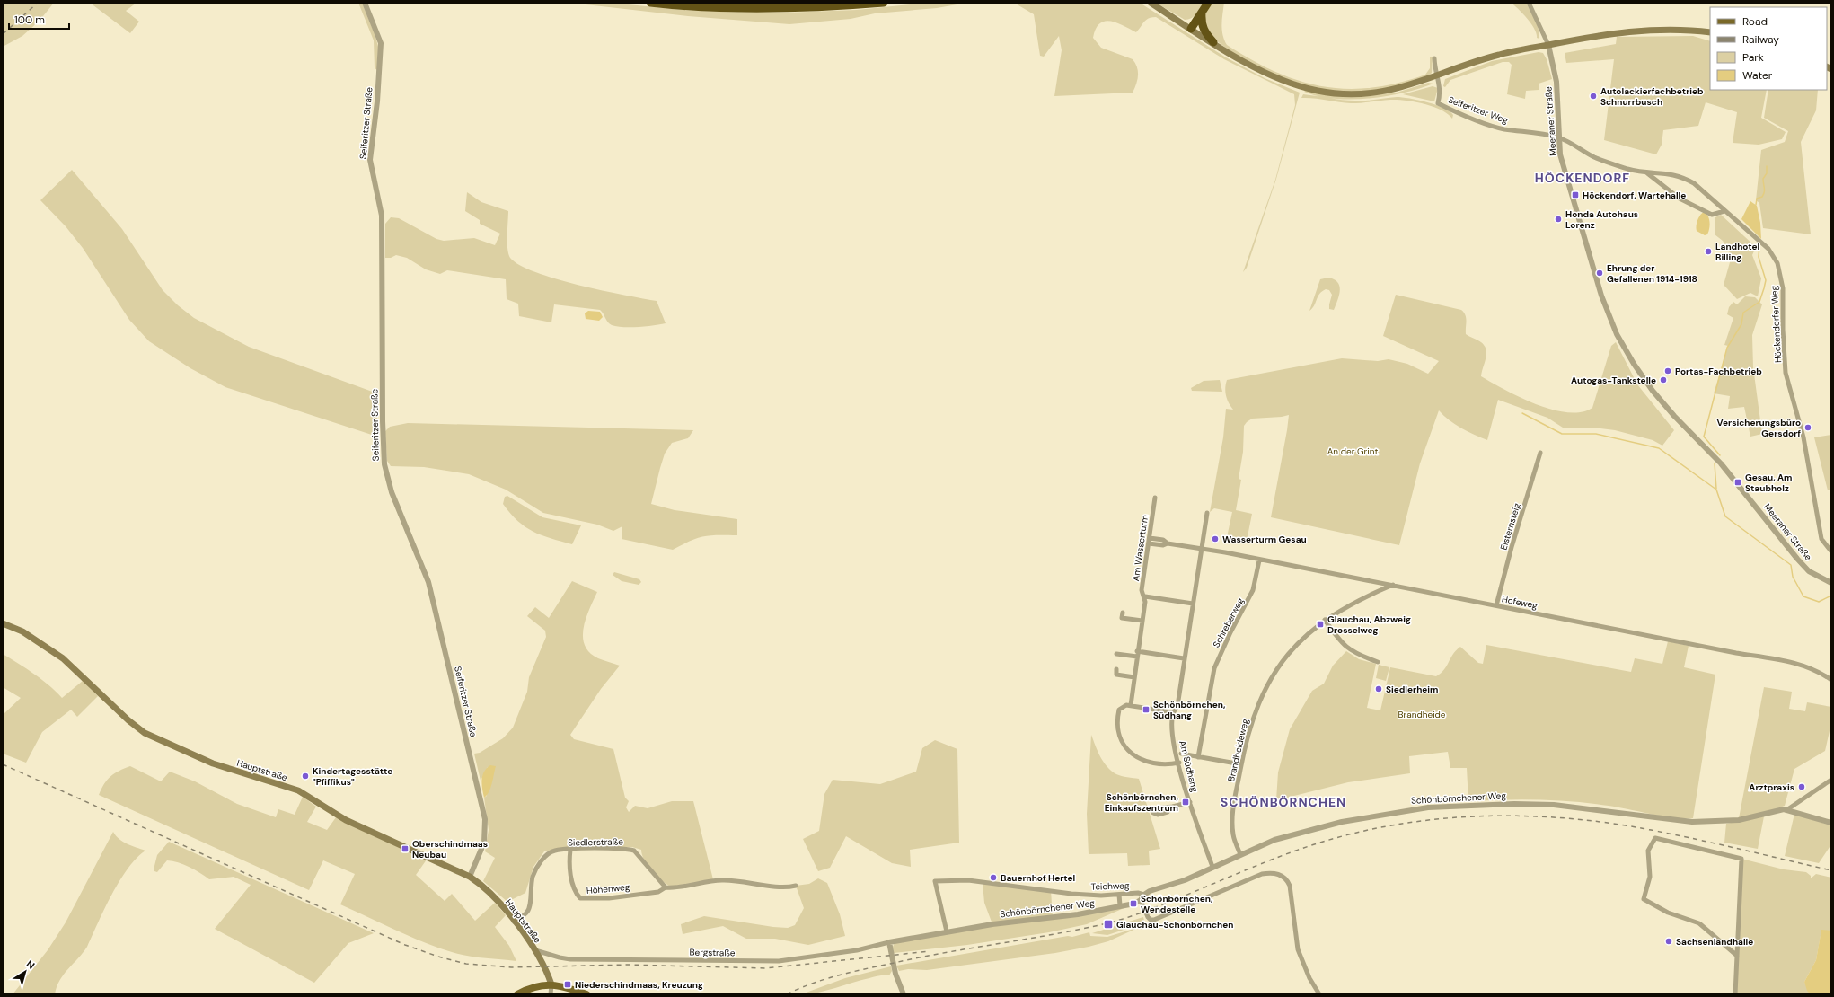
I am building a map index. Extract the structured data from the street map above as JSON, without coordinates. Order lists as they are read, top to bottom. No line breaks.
{"streets":{"main road":["Hauptstraße"],"street":["Seiferitzer Weg","Meeraner Straße","Seiferitzer Straße","Höckendorfer Weg","Elsternsteig","Am Wasserturm","Hofeweg","Schreberweg","Brandheideweg","Am Südhang","Schönbörnchener Weg","Siedlerstraße","Teichweg","Höhenweg","Bergstraße"]},"crossings":[["Seiferitzer Weg","Meeraner Straße"],["Seiferitzer Weg","Höckendorfer Weg"],["Meeraner Straße","Höckendorfer Weg"],["Seiferitzer Straße","Hauptstraße"],["Elsternsteig","Hofeweg"],["Hofeweg","Schreberweg"],["Hofeweg","Brandheideweg"],["Hofeweg","Am Südhang"],["Brandheideweg","Schönbörnchener Weg"],["Am Südhang","Schönbörnchener Weg"],["Hauptstraße","Siedlerstraße"],["Hauptstraße","Bergstraße"],["Schönbörnchener Weg","Teichweg"],["Schönbörnchener Weg","Bergstraße"],["Siedlerstraße","Höhenweg"]],"districts":["HÖCKENDORF","SCHÖNBÖRNCHEN"],"parks":["An der Grint","Brandheide"],"places":{"other":["Autolackierfachbetrieb Schnurrbusch","Honda Autohaus Lorenz","Landhotel Billing","Ehrung der Gefallenen 1914-1918","Portas-Fachbetrieb","Autogas-Tankstelle","Versicherungsbüro Gersdorf","Wasserturm Gesau","Siedlerheim","Kindertagesstätte \"Pfiffikus\"","Arztpraxis","Bauernhof Hertel","Sachsenlandhalle"],"transit":["Höckendorf, Wartehalle","Gesau, Am Staubholz","Glauchau, Abzweig Drosselweg","Schönbörnchen, Südhang","Schönbörnchen, Einkaufszentrum","Oberschindmaas Neubau","Schönbörnchen, Wendestelle","Glauchau-Schönbörnchen","Niederschindmaas, Kreuzung"]},"legend":["Road","Railway","Park","Water"],"scale_bar":"100 m","north":"top right"}
